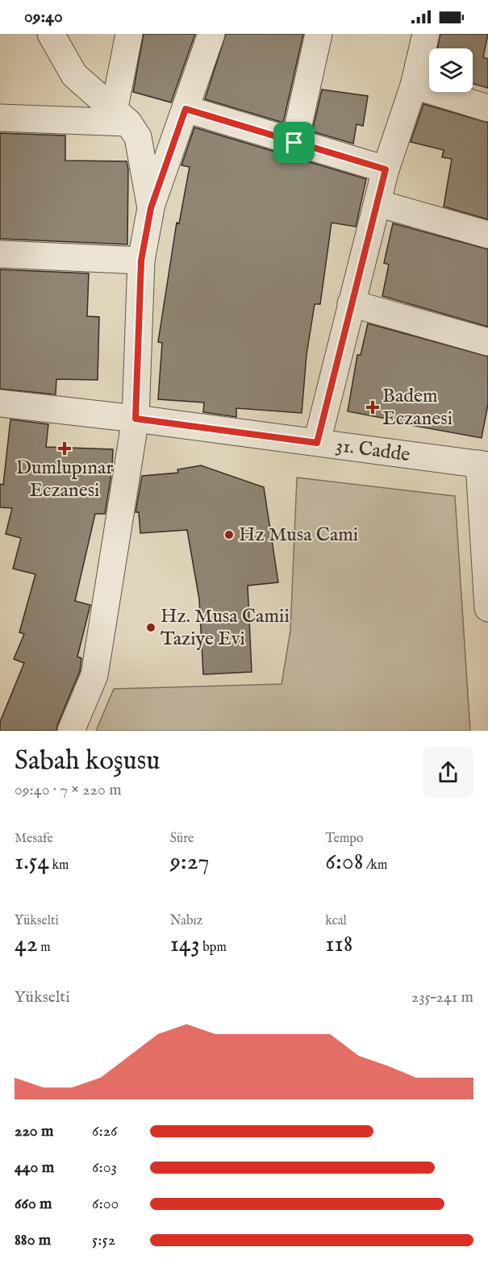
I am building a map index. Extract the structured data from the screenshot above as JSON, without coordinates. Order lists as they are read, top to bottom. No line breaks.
{"streets":{"street":["31. Cadde"]},"places":{"health":["Badem Eczanesi","Dumlupınar Eczanesi"],"other":["Hz Musa Cami","Hz. Musa Camii Taziye Evi"]},"page":{"status":"09:40","heading":["Sabah koşusu","09:40 · 7 × 220 m"],"stats":[["Mesafe","1.54 km"],["Süre","9:27"],["Tempo","6:08 /km"],["Yükselti","42 m"],["Nabız","143 bpm"],["kcal","118"]],"chart":["Yükselti","235–241 m"],"list":[{"name":"220 m","note":"6:26"},{"name":"440 m","note":"6:03"},{"name":"660 m","note":"6:00"},{"name":"880 m","note":"5:52"}]}}
